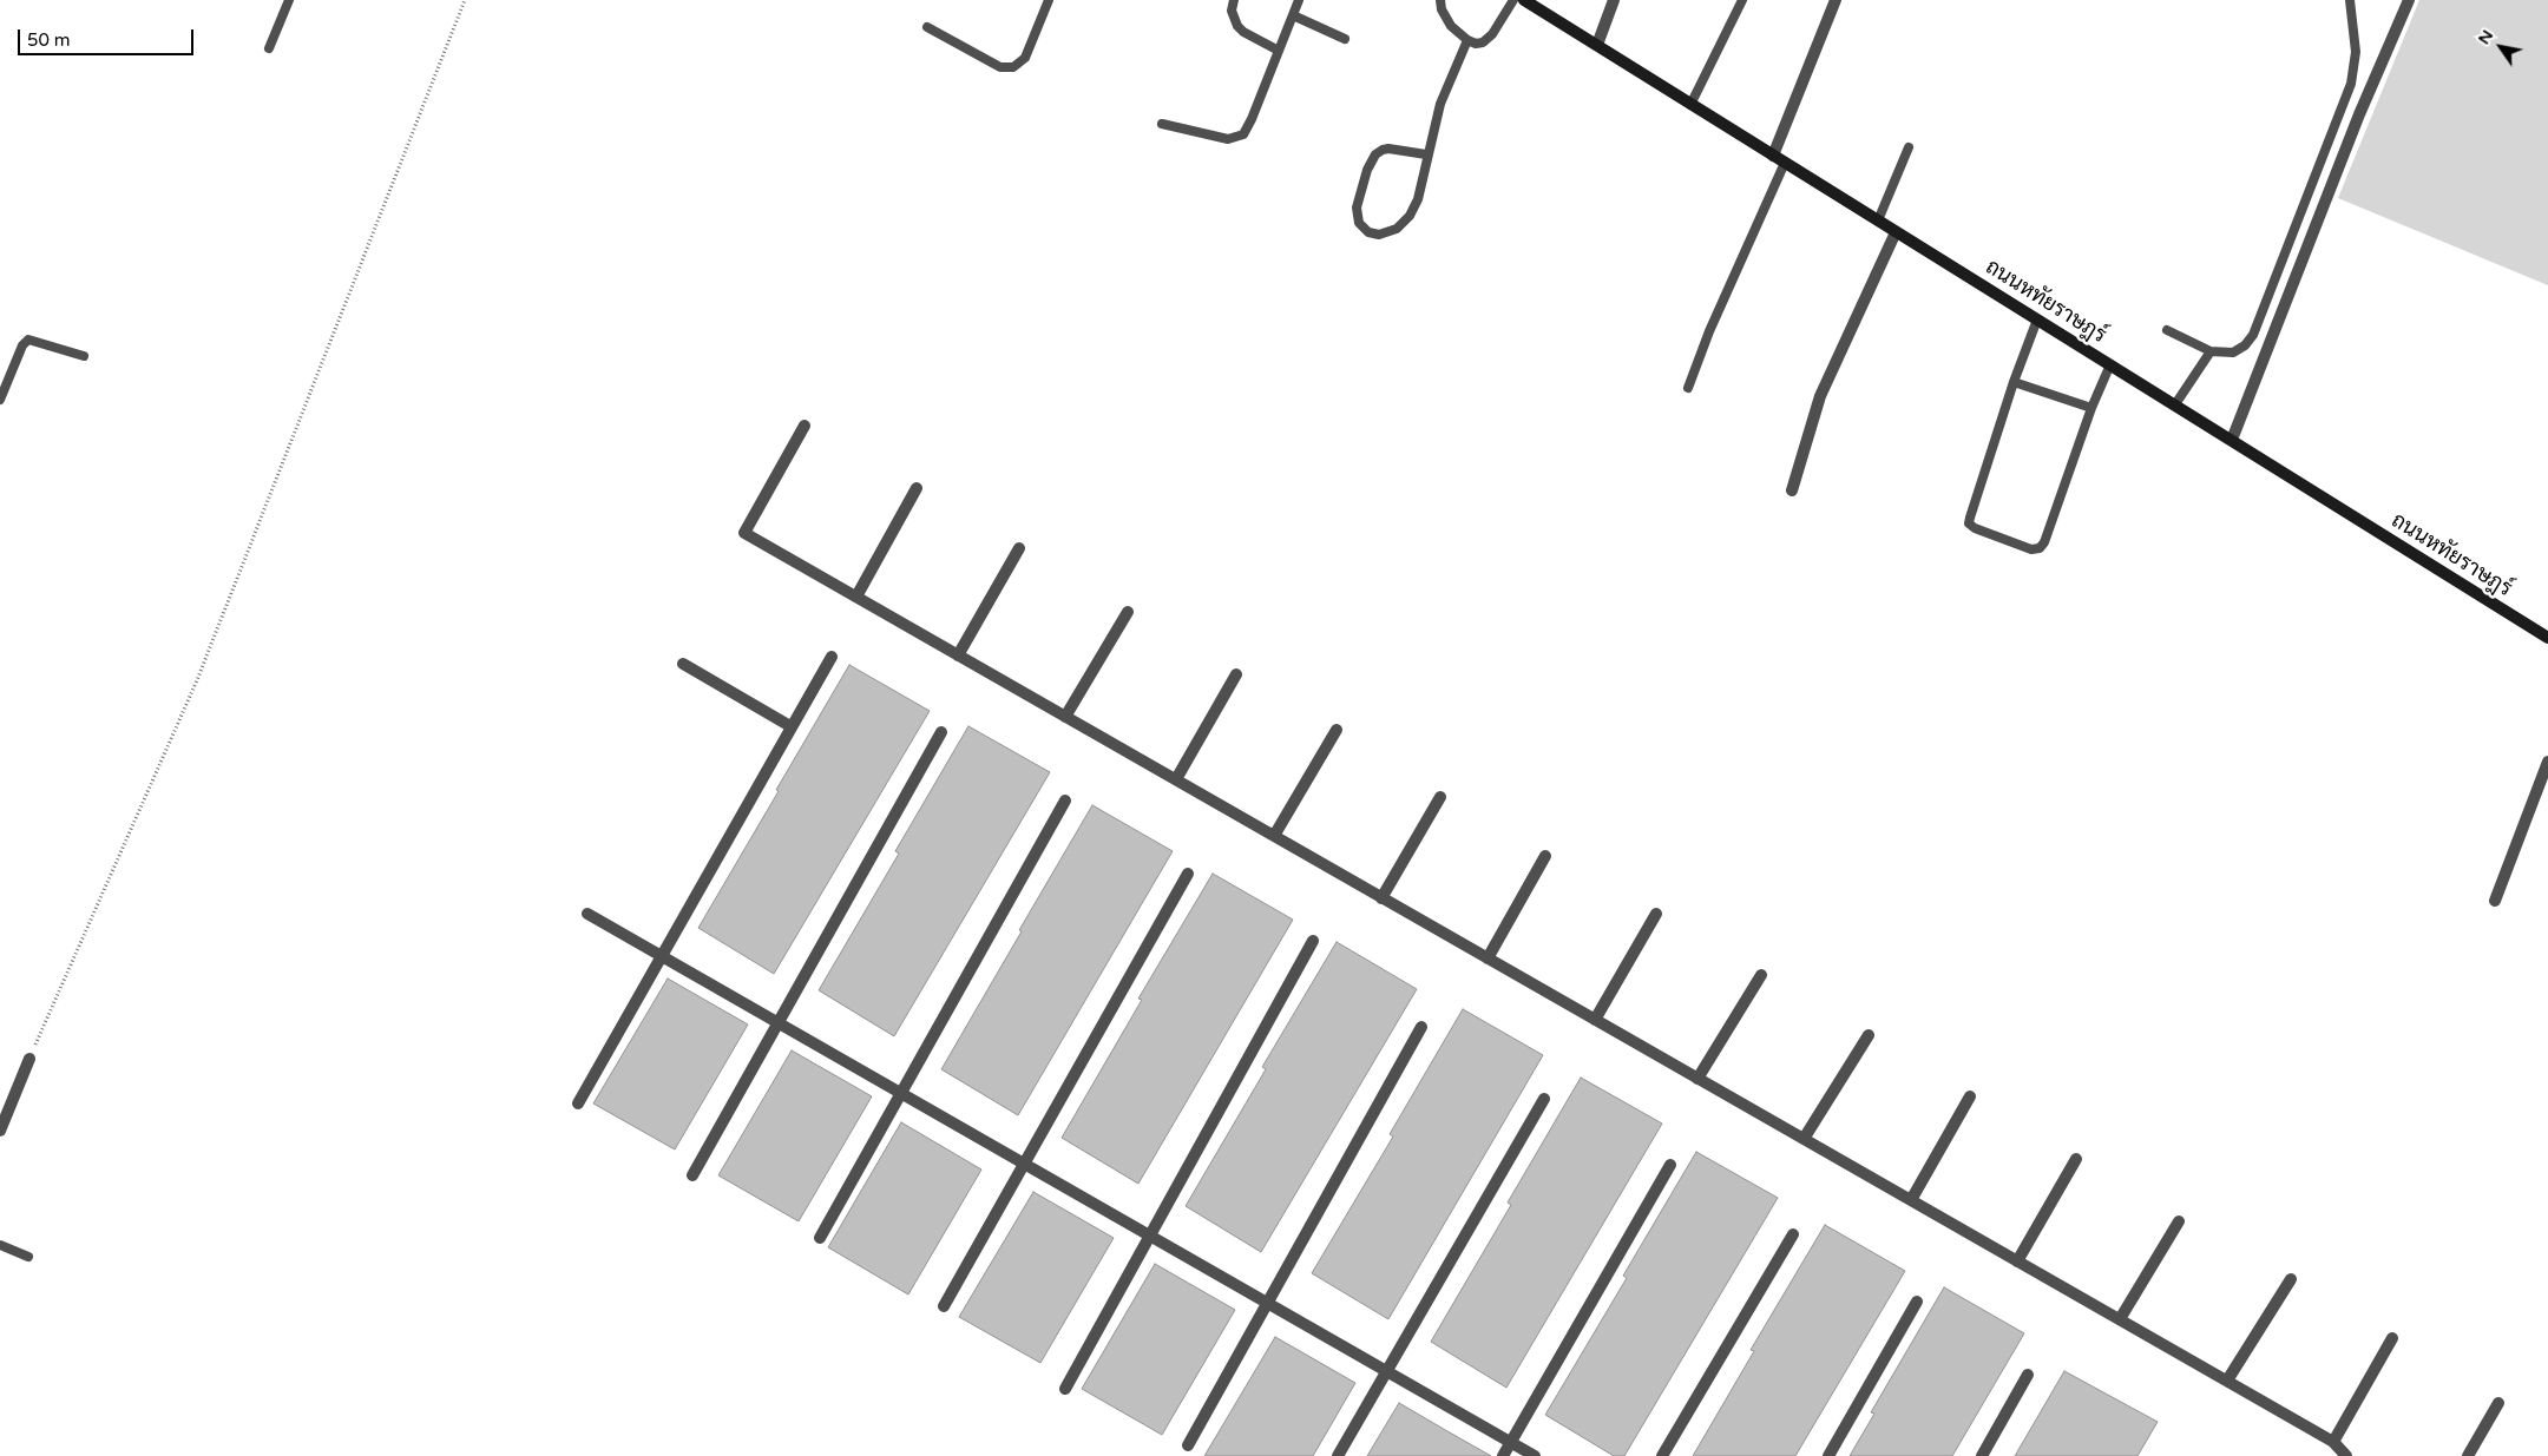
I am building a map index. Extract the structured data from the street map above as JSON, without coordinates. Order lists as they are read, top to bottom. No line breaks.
{"streets":{"main road":["ถนนหทัยราษฎร์"]},"scale_bar":"50 m","north":"top left"}
